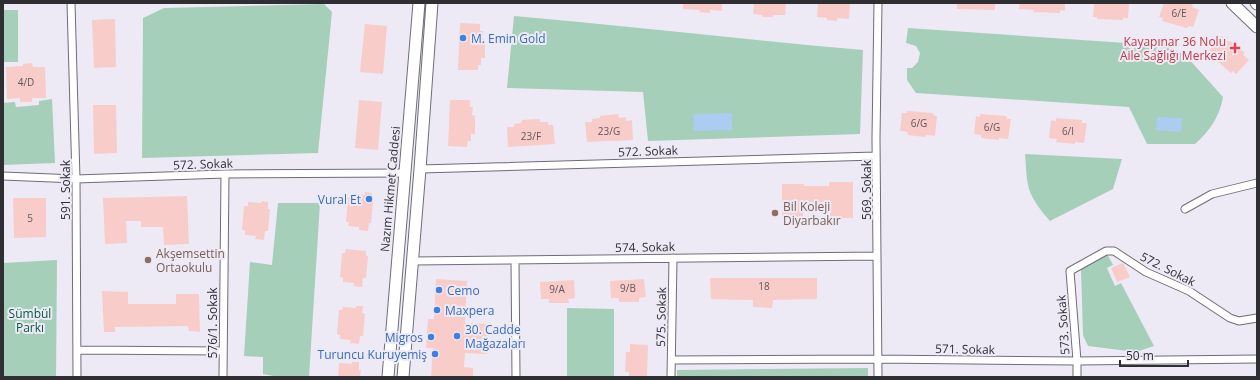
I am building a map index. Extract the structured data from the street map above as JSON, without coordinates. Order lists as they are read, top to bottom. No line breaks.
{"streets":{"main road":["Nazım Hikmet Caddesi"],"street":["572. Sokak","591. Sokak","569. Sokak","574. Sokak","575. Sokak","576/1. Sokak","573. Sokak","571. Sokak"]},"crossings":[["572. Sokak","Nazım Hikmet Caddesi"],["572. Sokak","591. Sokak"],["572. Sokak","569. Sokak"],["572. Sokak","576/1. Sokak"],["572. Sokak","573. Sokak"],["569. Sokak","574. Sokak"],["569. Sokak","571. Sokak"],["574. Sokak","575. Sokak"],["575. Sokak","571. Sokak"],["573. Sokak","571. Sokak"]],"parks":["Sümbül Parkı"],"places":{"other":["M. Emin Gold","Vural Et","Bil Koleji Diyarbakır","Akşemsettin Ortaokulu","Cemo","Maxpera","30. Cadde Mağazaları","Migros","Turuncu Kuruyemiş"],"health":["Kayapınar 36 Nolu Aile Sağlığı Merkezi"]},"house_numbers":["6/E","4/D","6/G","6/G","23/G","6/I","23/F","5","18","9/B","9/A"],"scale_bar":"50 m"}
